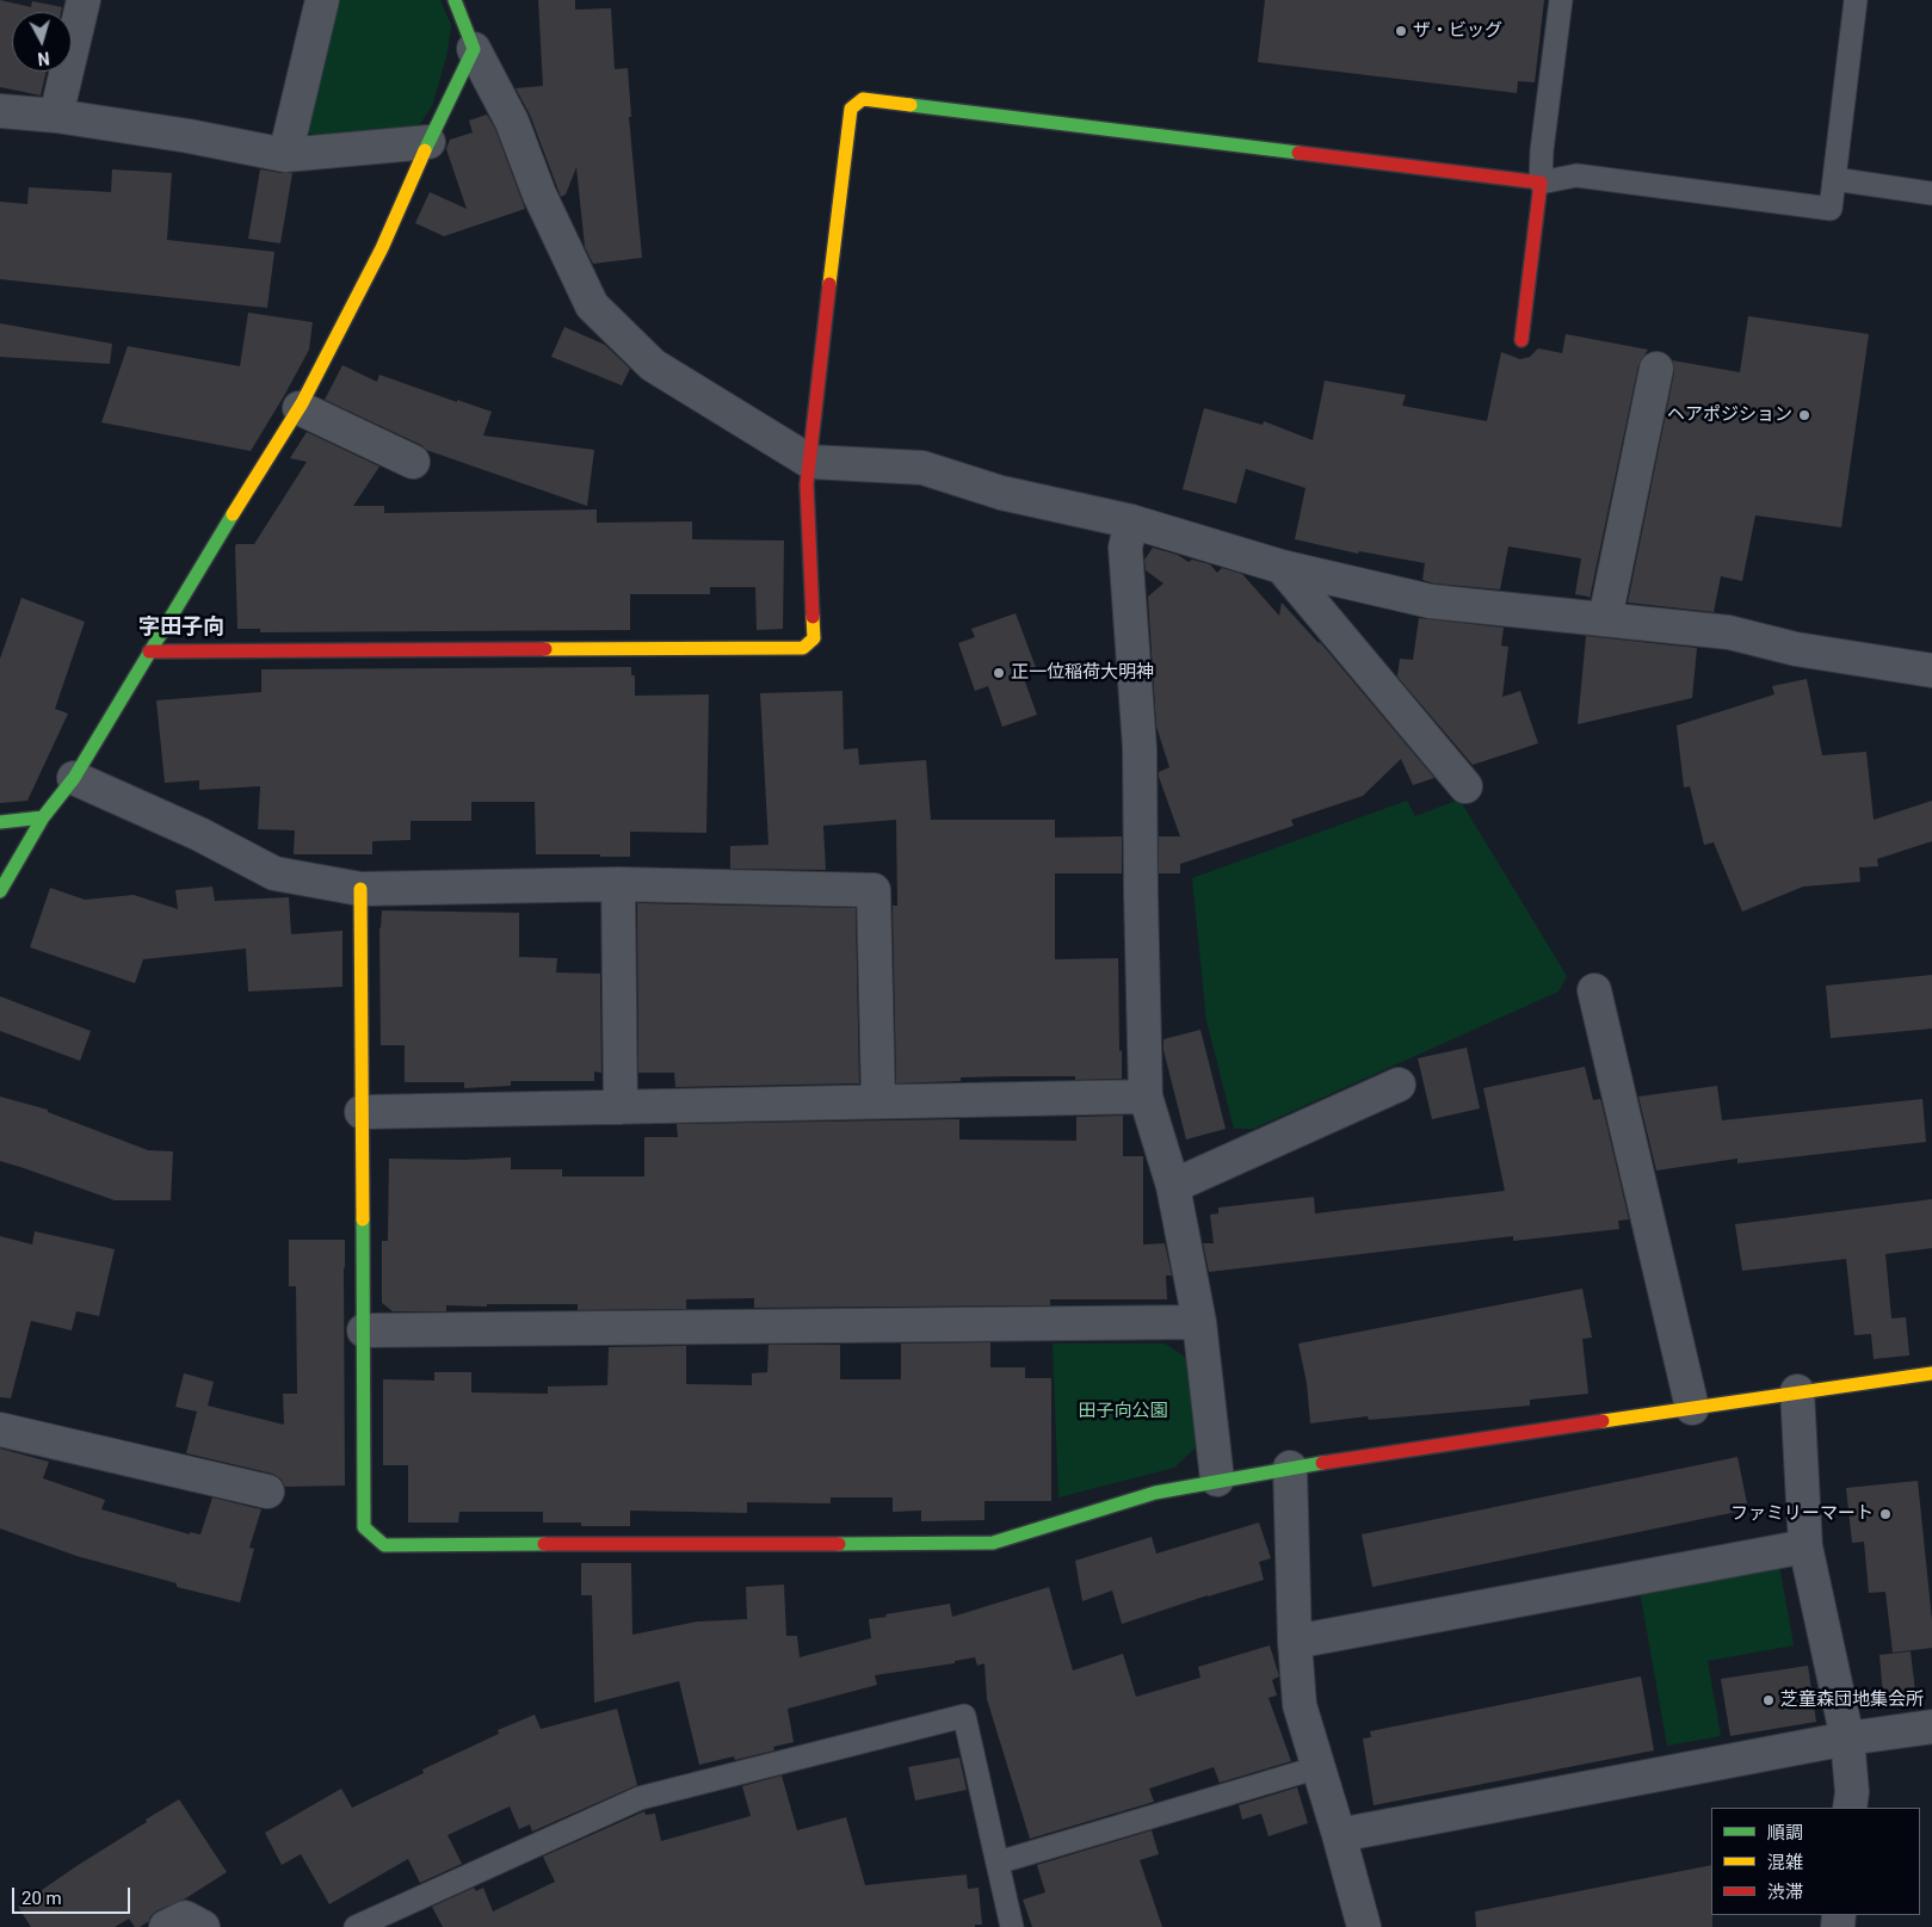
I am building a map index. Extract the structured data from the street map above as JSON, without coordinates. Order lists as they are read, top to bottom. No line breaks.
{"districts":["字田子向"],"parks":["田子向公園"],"places":["ザ・ビッグ","ヘアポジション","正一位稲荷大明神","ファミリーマート","芝童森団地集会所"],"legend":["順調","混雑","渋滞"],"scale_bar":"20 m","north":"bottom"}
